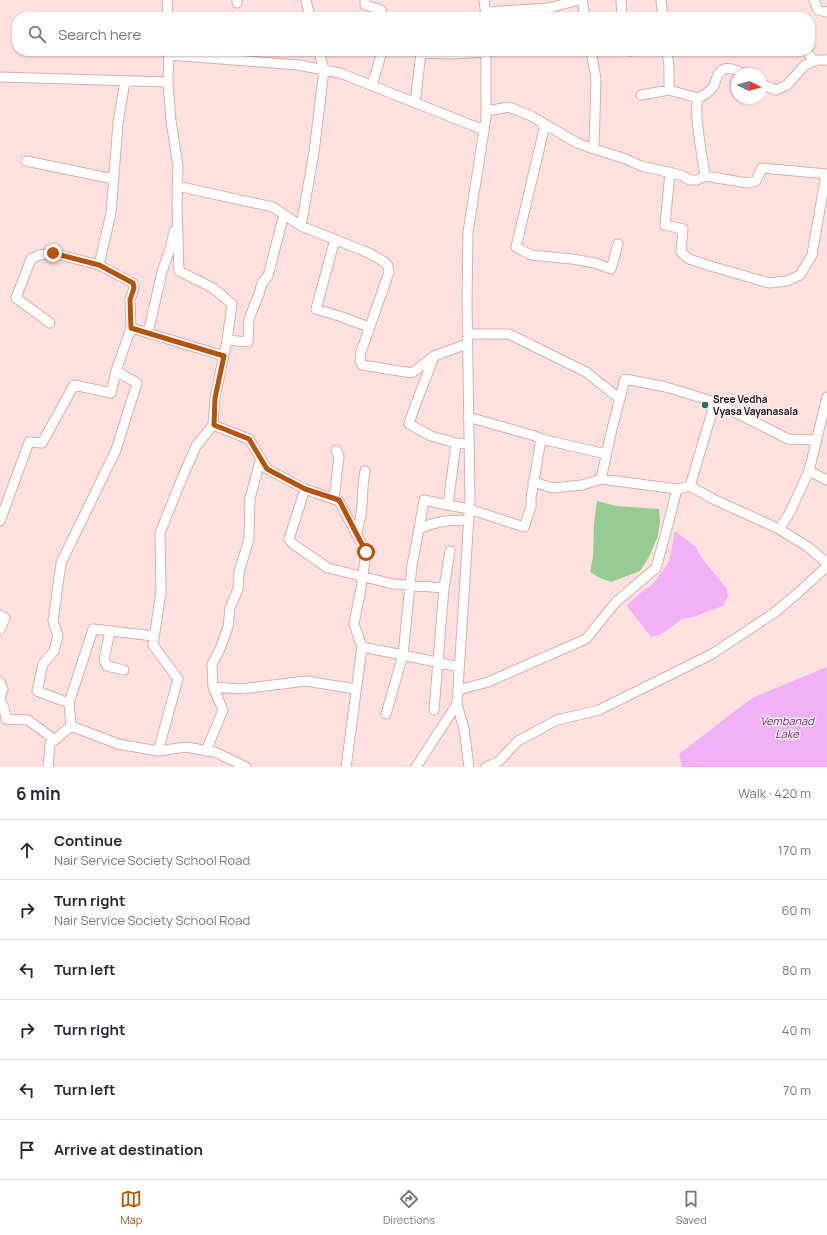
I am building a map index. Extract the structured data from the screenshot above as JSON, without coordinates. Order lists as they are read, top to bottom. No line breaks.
{"water":["Vembanad Lake"],"places":["Sree Vedha Vyasa Vayanasala"],"north":"right","page":{"search":"Search here","heading":["6 min","Walk · 420 m"],"list":[["Continue","Nair Service Society School Road","170 m"],["Turn right","Nair Service Society School Road","60 m"],["Turn left","80 m"],["Turn right","40 m"],["Turn left","70 m"],"Arrive at destination"],"nav":["Map","Directions","Saved"]}}
